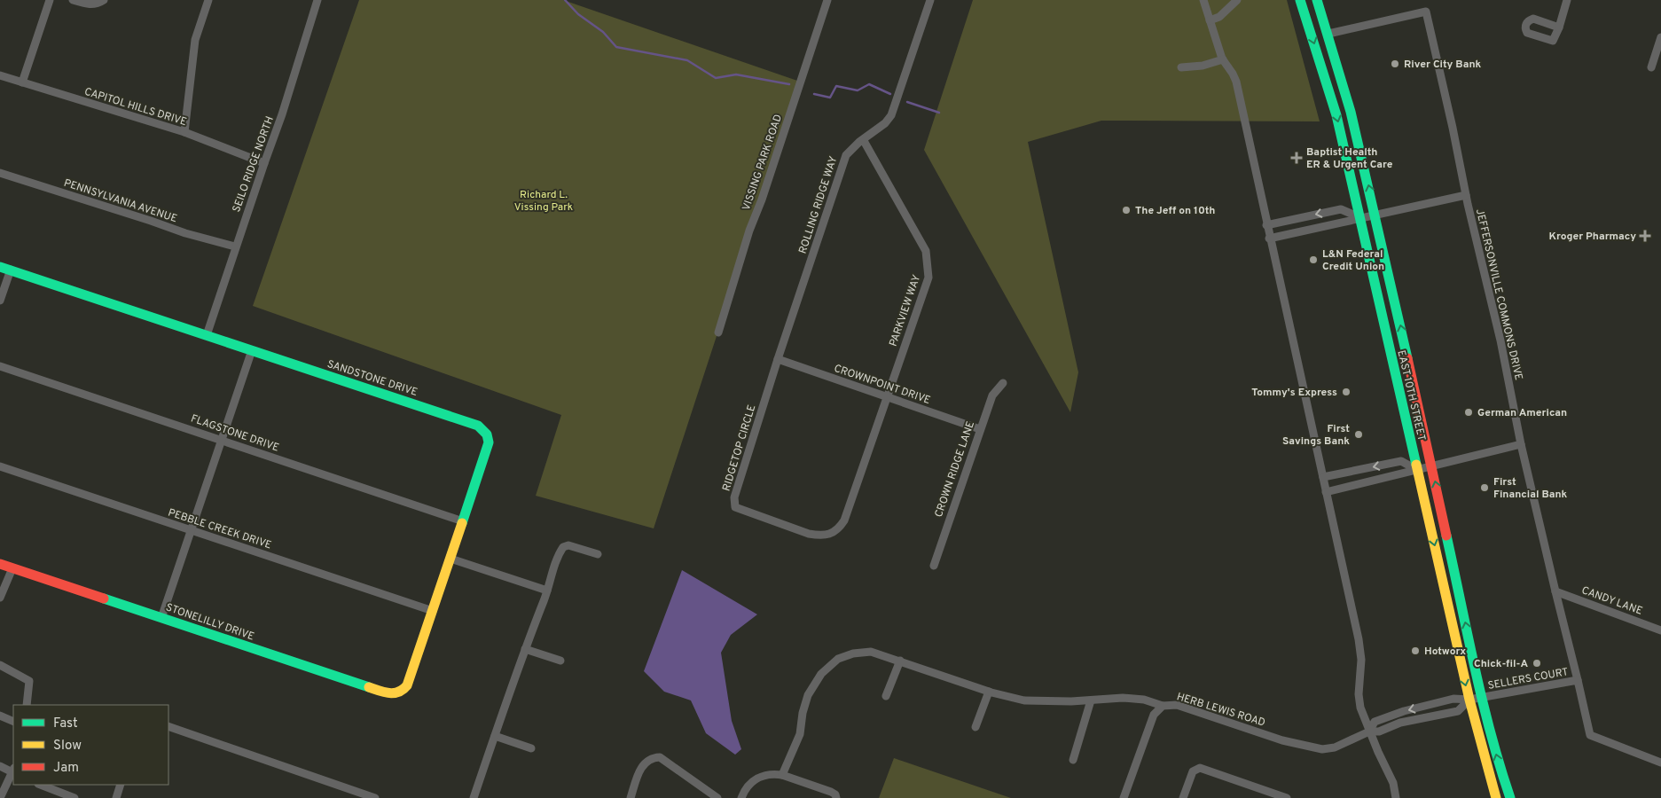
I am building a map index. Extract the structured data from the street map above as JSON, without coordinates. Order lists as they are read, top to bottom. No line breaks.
{"streets":{"main road":["SANDSTONE DRIVE","EAST 10TH STREET","STONELILLY DRIVE"],"street":["CAPITOL HILLS DRIVE","VISSING PARK ROAD","SEILO RIDGE NORTH","PENNSYLVANIA AVENUE","ROLLING RIDGE WAY","JEFFERSONVILLE COMMONS DRIVE","PARKVIEW WAY","CROWNPOINT DRIVE","FLAGSTONE DRIVE","RIDGETOP CIRCLE","CROWN RIDGE LANE","PEBBLE CREEK DRIVE","CANDY LANE","SELLERS COURT","HERB LEWIS ROAD"]},"crossings":[["CAPITOL HILLS DRIVE","SEILO RIDGE NORTH"],["SEILO RIDGE NORTH","PENNSYLVANIA AVENUE"],["SEILO RIDGE NORTH","SANDSTONE DRIVE"],["ROLLING RIDGE WAY","PARKVIEW WAY"],["ROLLING RIDGE WAY","CROWNPOINT DRIVE"],["ROLLING RIDGE WAY","RIDGETOP CIRCLE"],["JEFFERSONVILLE COMMONS DRIVE","EAST 10TH STREET"],["JEFFERSONVILLE COMMONS DRIVE","CANDY LANE"],["JEFFERSONVILLE COMMONS DRIVE","SELLERS COURT"],["PARKVIEW WAY","CROWNPOINT DRIVE"],["PARKVIEW WAY","RIDGETOP CIRCLE"],["SANDSTONE DRIVE","FLAGSTONE DRIVE"],["SANDSTONE DRIVE","PEBBLE CREEK DRIVE"],["SANDSTONE DRIVE","STONELILLY DRIVE"],["CROWNPOINT DRIVE","RIDGETOP CIRCLE"],["CROWNPOINT DRIVE","CROWN RIDGE LANE"],["EAST 10TH STREET","SELLERS COURT"],["EAST 10TH STREET","HERB LEWIS ROAD"],["SELLERS COURT","HERB LEWIS ROAD"]],"parks":["Richard L. Vissing Park"],"places":{"other":["River City Bank","The Jeff on 10th","L&N Federal Credit Union","Tommy's Express","German American","First Savings Bank","First Financial Bank","Hotworx","Chick-fil-A"],"health":["Baptist Health ER & Urgent Care","Kroger Pharmacy"]},"legend":["Fast","Slow","Jam"]}
